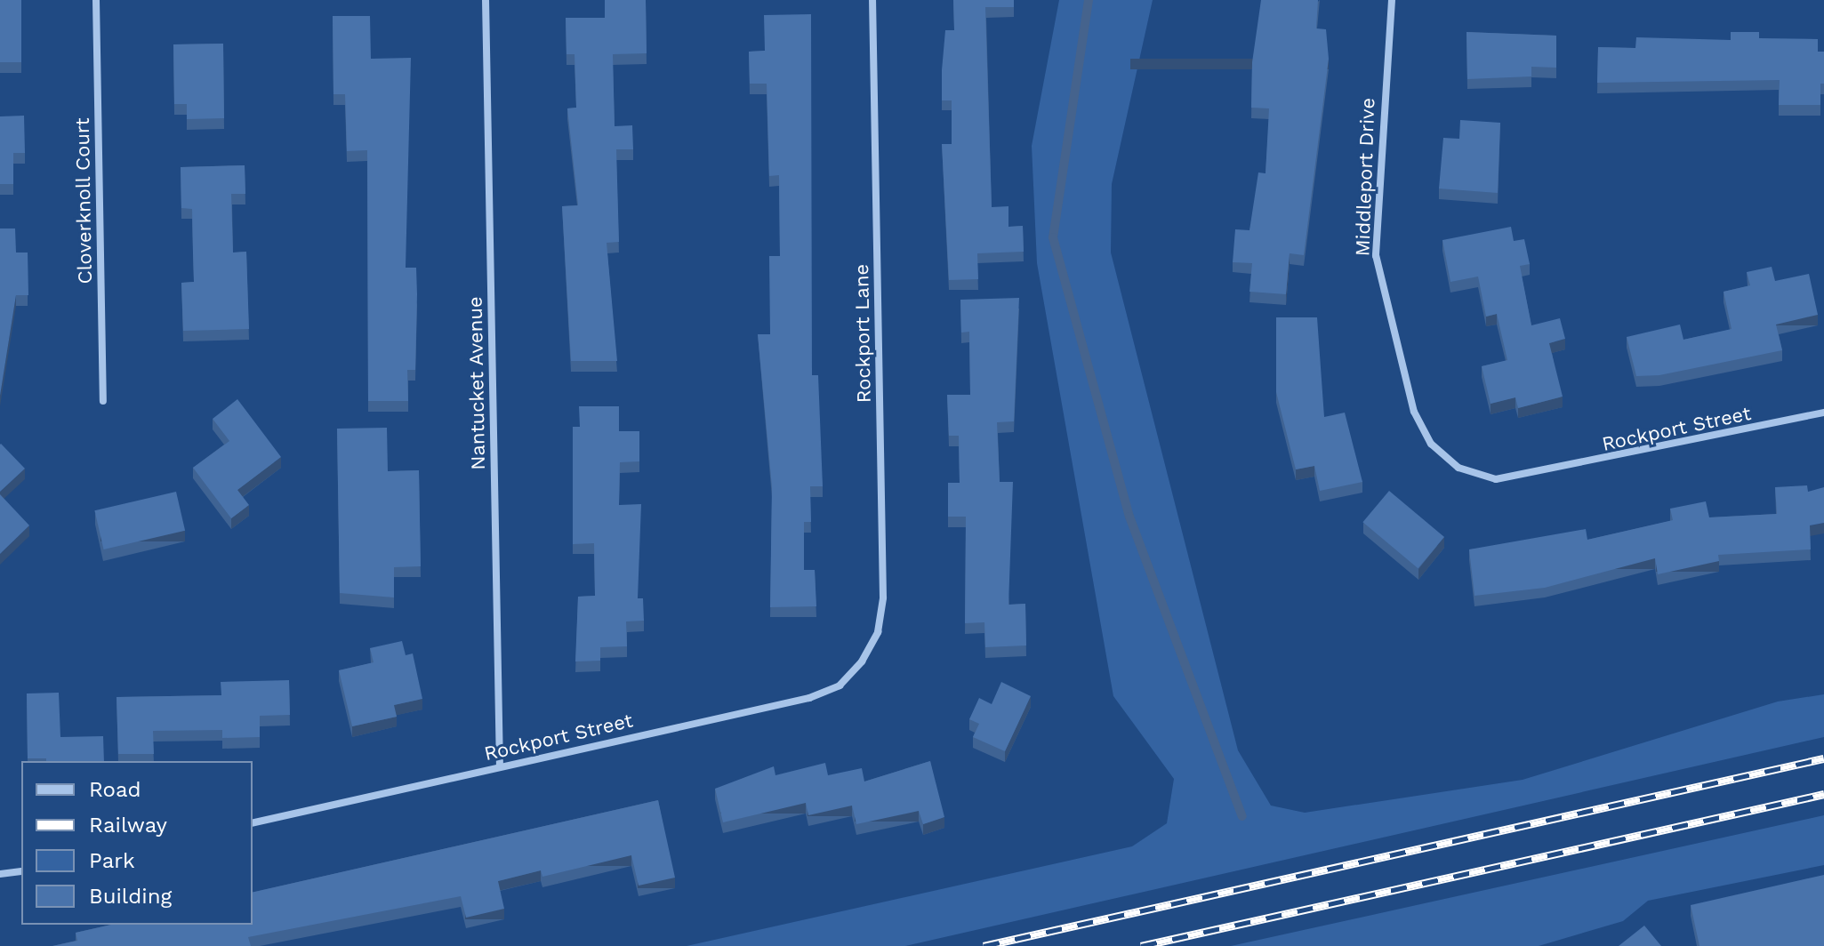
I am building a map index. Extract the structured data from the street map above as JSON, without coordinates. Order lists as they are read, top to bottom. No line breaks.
{"streets":{"street":["Middleport Drive","Cloverknoll Court","Rockport Lane","Nantucket Avenue","Rockport Street"]},"crossings":[["Middleport Drive","Rockport Street"],["Rockport Lane","Rockport Street"],["Nantucket Avenue","Rockport Street"]],"legend":["Road","Railway","Park","Building"]}
